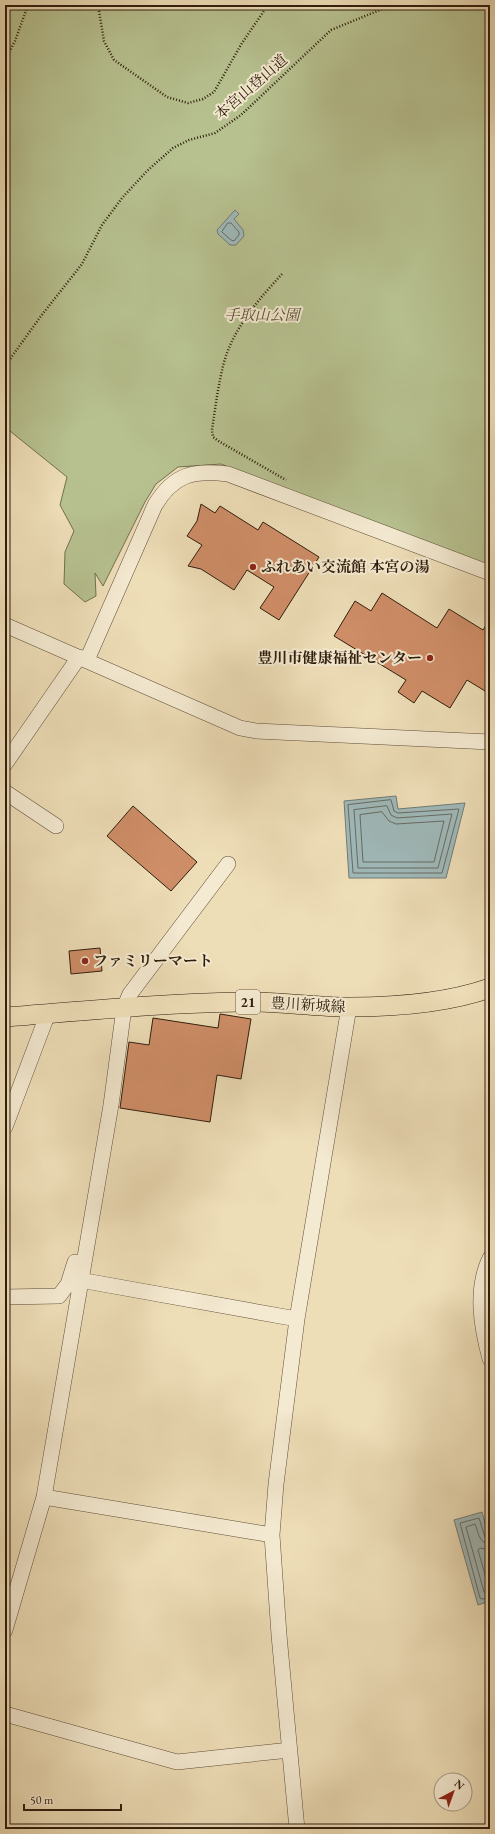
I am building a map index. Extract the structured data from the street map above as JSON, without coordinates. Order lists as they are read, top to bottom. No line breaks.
{"streets":{"main road":["21","豊川新城線"],"path":["本宮山登山道"]},"parks":["手取山公園"],"places":["ふれあい交流館 本宮の湯","豊川市健康福祉センター","ファミリーマート"],"scale_bar":"50 m","north":"top right"}
